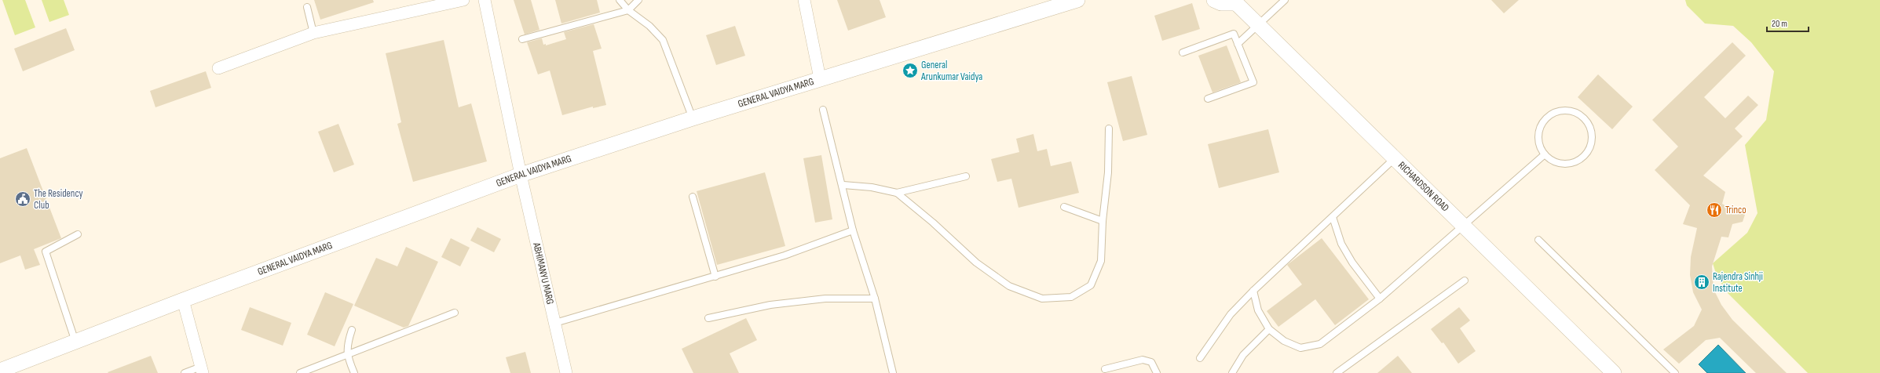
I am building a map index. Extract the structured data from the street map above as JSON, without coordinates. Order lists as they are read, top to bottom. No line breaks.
{"streets":{"street":["GENERAL VAIDYA MARG","RICHARDSON ROAD","ABHIMANYU MARG"]},"crossings":[["GENERAL VAIDYA MARG","ABHIMANYU MARG"]],"places":{"place":["General Arunkumar Vaidya"],"public building":["The Residency Club"],"restaurant":["Trinco"],"building":["Rajendra Sinhji Institute"]},"scale_bar":"20 m"}
